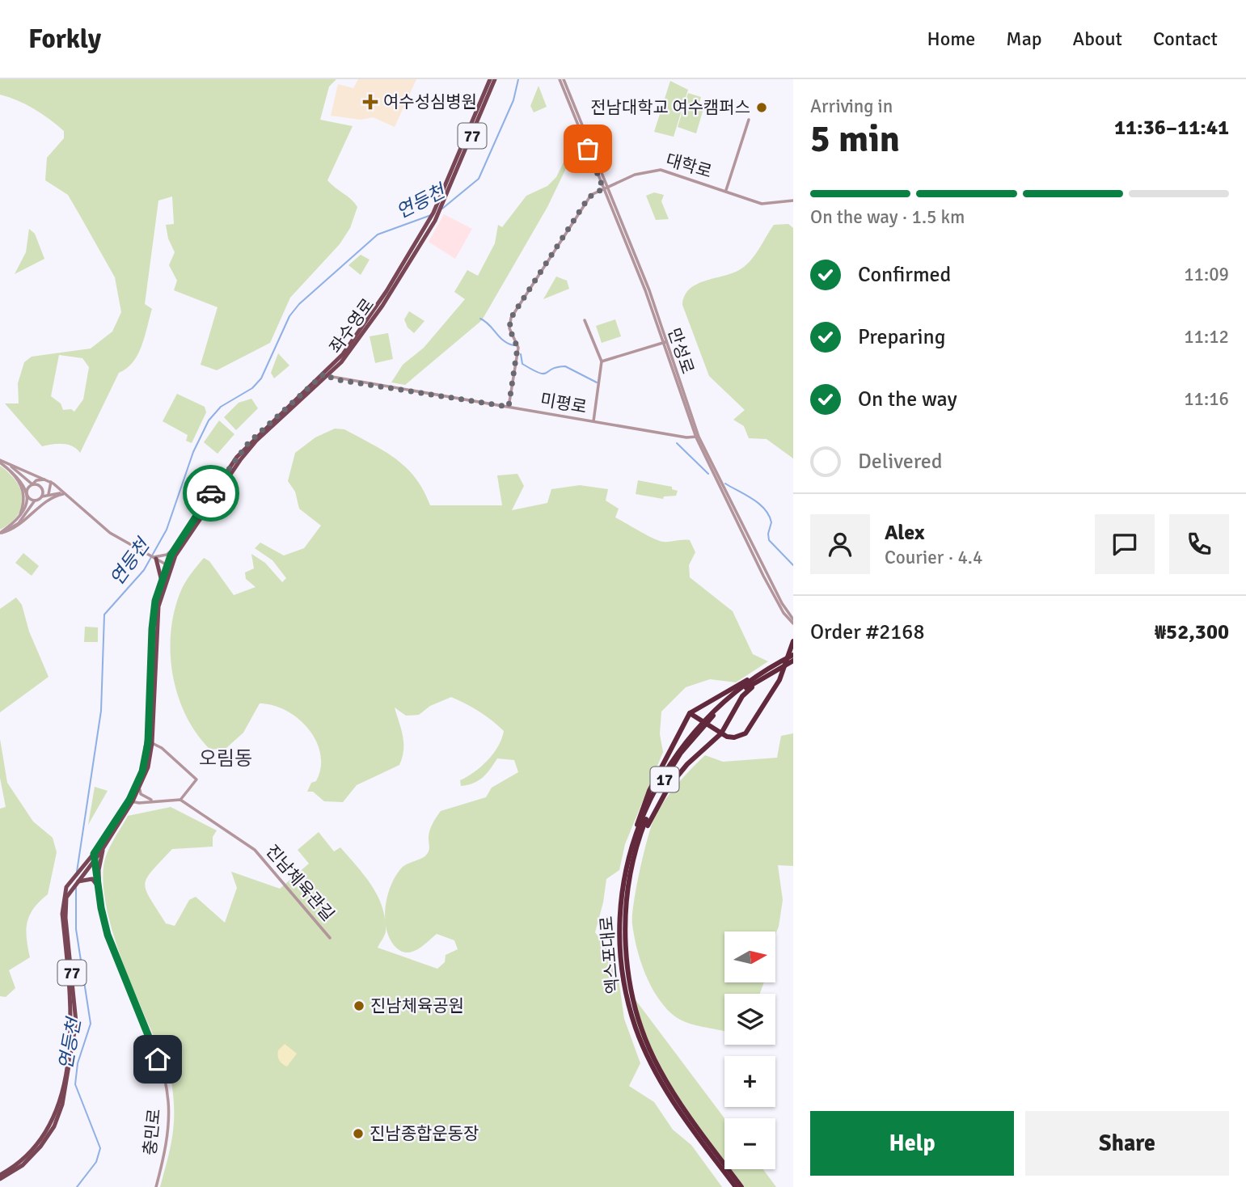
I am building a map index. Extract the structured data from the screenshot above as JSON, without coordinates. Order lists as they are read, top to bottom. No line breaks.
{"streets":{"highway":["17","엑스포대로"],"main road":["77","좌수영로"],"street":["대학로","만성로","미평로","진남체육관길","충민로"]},"crossings":[["77","좌수영로"],["대학로","만성로"],["대학로","미평로"],["좌수영로","미평로"],["좌수영로","충민로"],["만성로","미평로"]],"districts":["오림동"],"water":["연등천"],"places":{"health":["여수성심병원"],"other":["전남대학교 여수캠퍼스","진남체육공원","진남종합운동장"]},"north":"right","page":{"header":"Forkly","nav":["Home","Map","About","Contact"],"heading":["5 min","Arriving in","11:36–11:41"],"panel":["Alex","Courier · 4.4","Order #2168","₩52,300"],"bar":"On the way · 1.5 km","list":[["Confirmed","11:09"],["Preparing","11:12"],["On the way","11:16"],"Delivered"],"map_buttons":["+","−"],"buttons":["Help","Share"]}}
